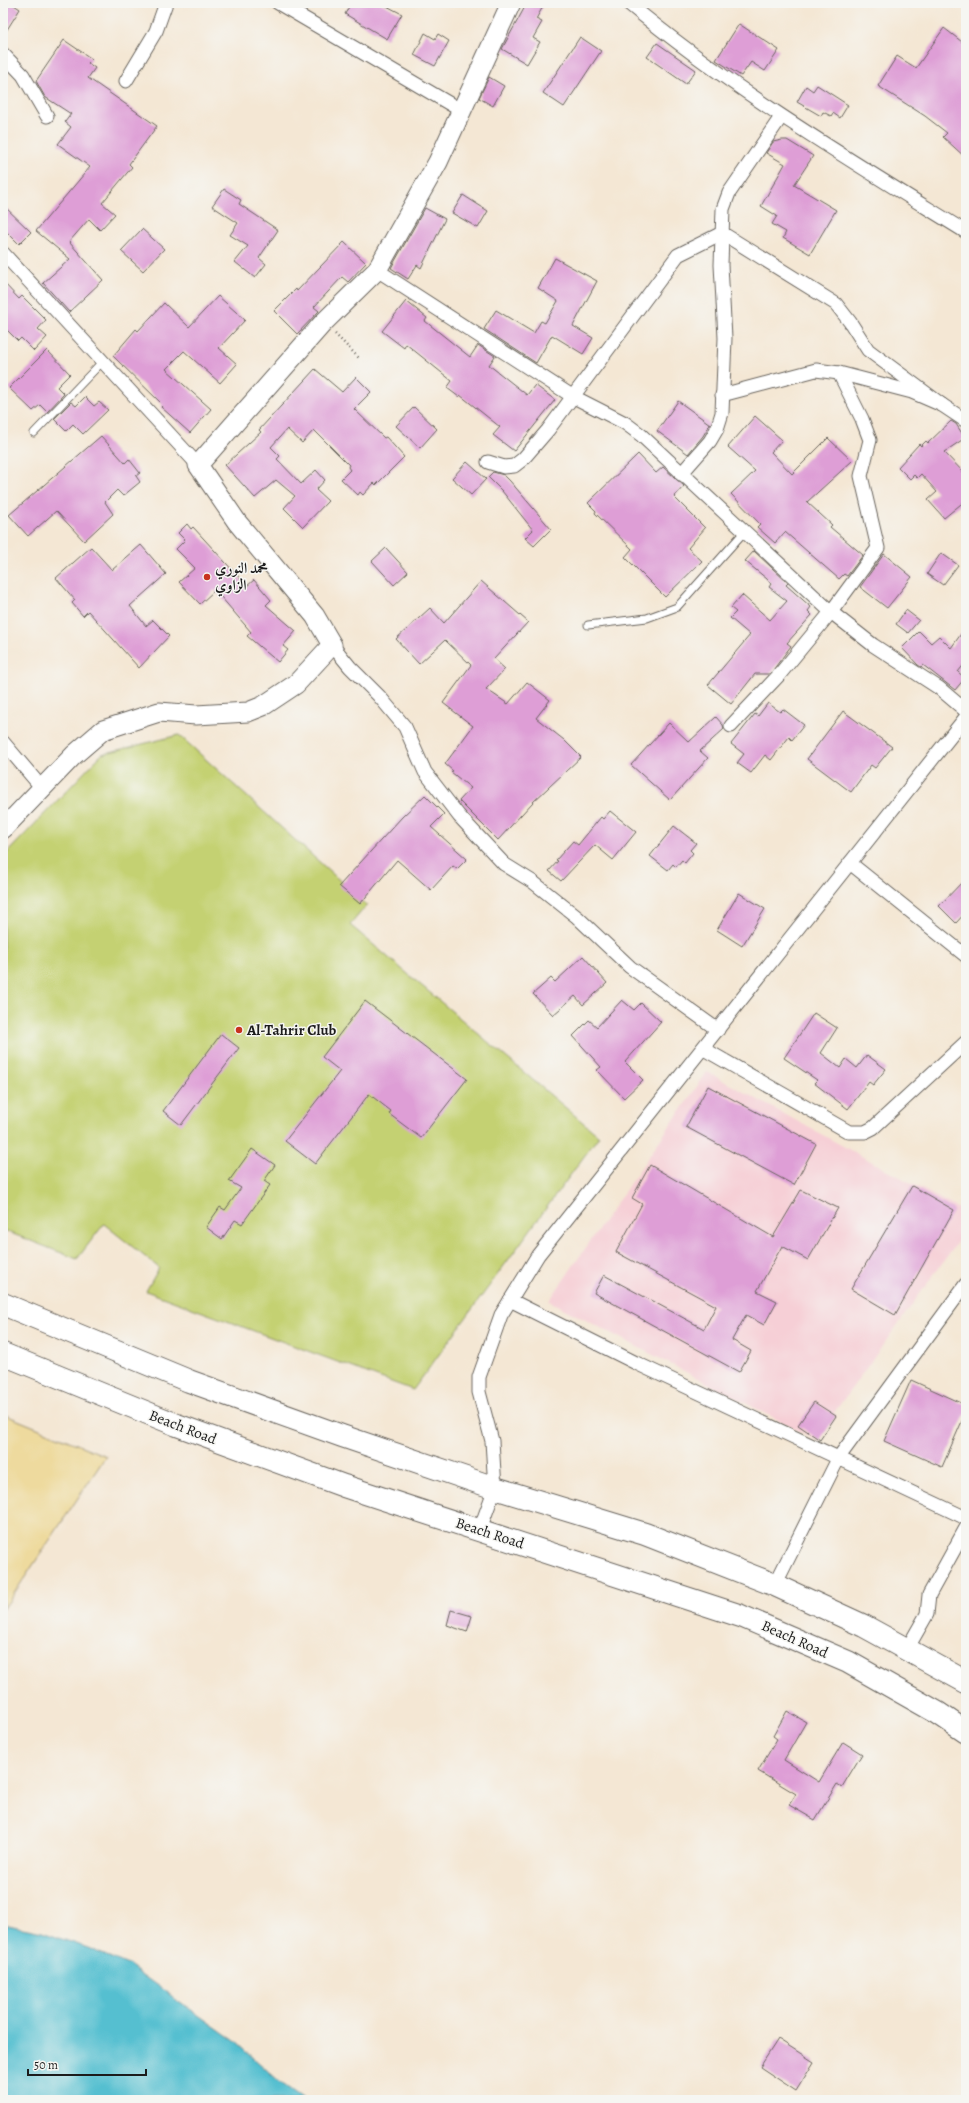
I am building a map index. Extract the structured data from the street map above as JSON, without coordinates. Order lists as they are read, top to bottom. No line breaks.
{"streets":{"highway":["Beach Road"]},"places":["محمد النوري الزاوي","Al-Tahrir Club"],"scale_bar":"50 m"}
